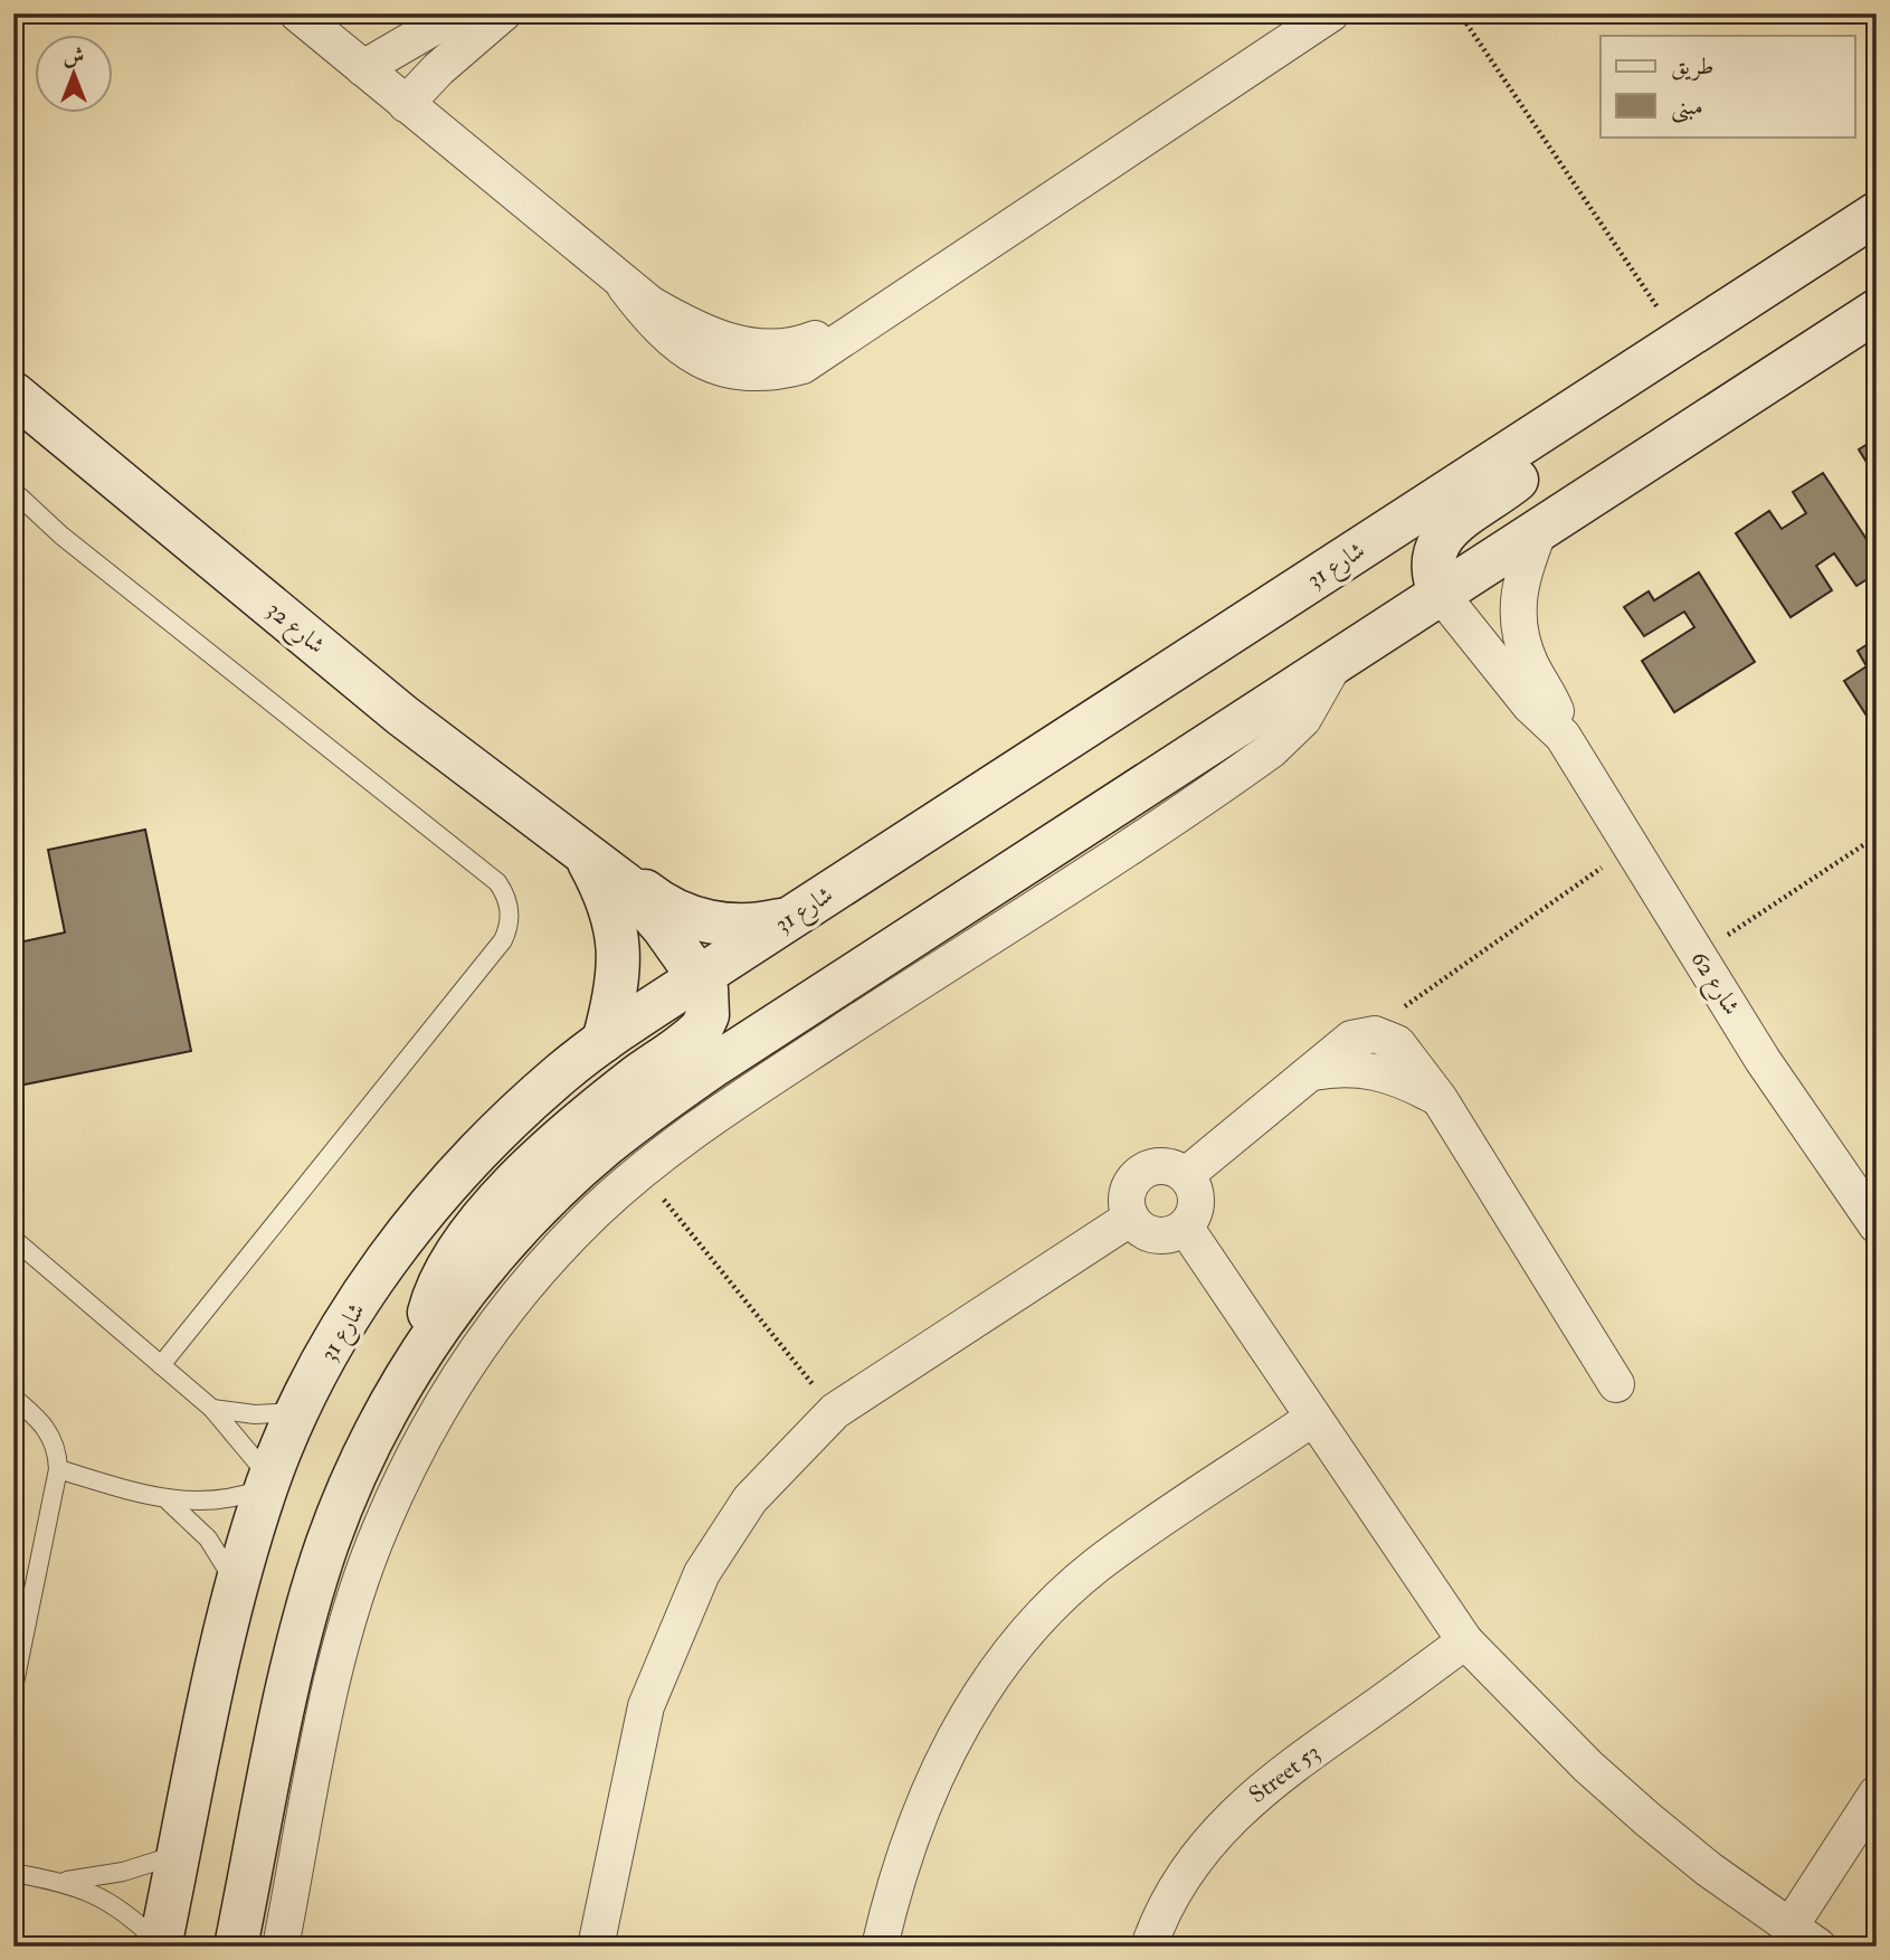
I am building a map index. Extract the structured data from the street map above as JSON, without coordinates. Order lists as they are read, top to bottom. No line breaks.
{"streets":{"street":["شارع 31","شارع 32","شارع 62","Street 53"]},"crossings":[["شارع 31","شارع 32"]],"legend":["طريق","مبنى"],"north":"top"}
